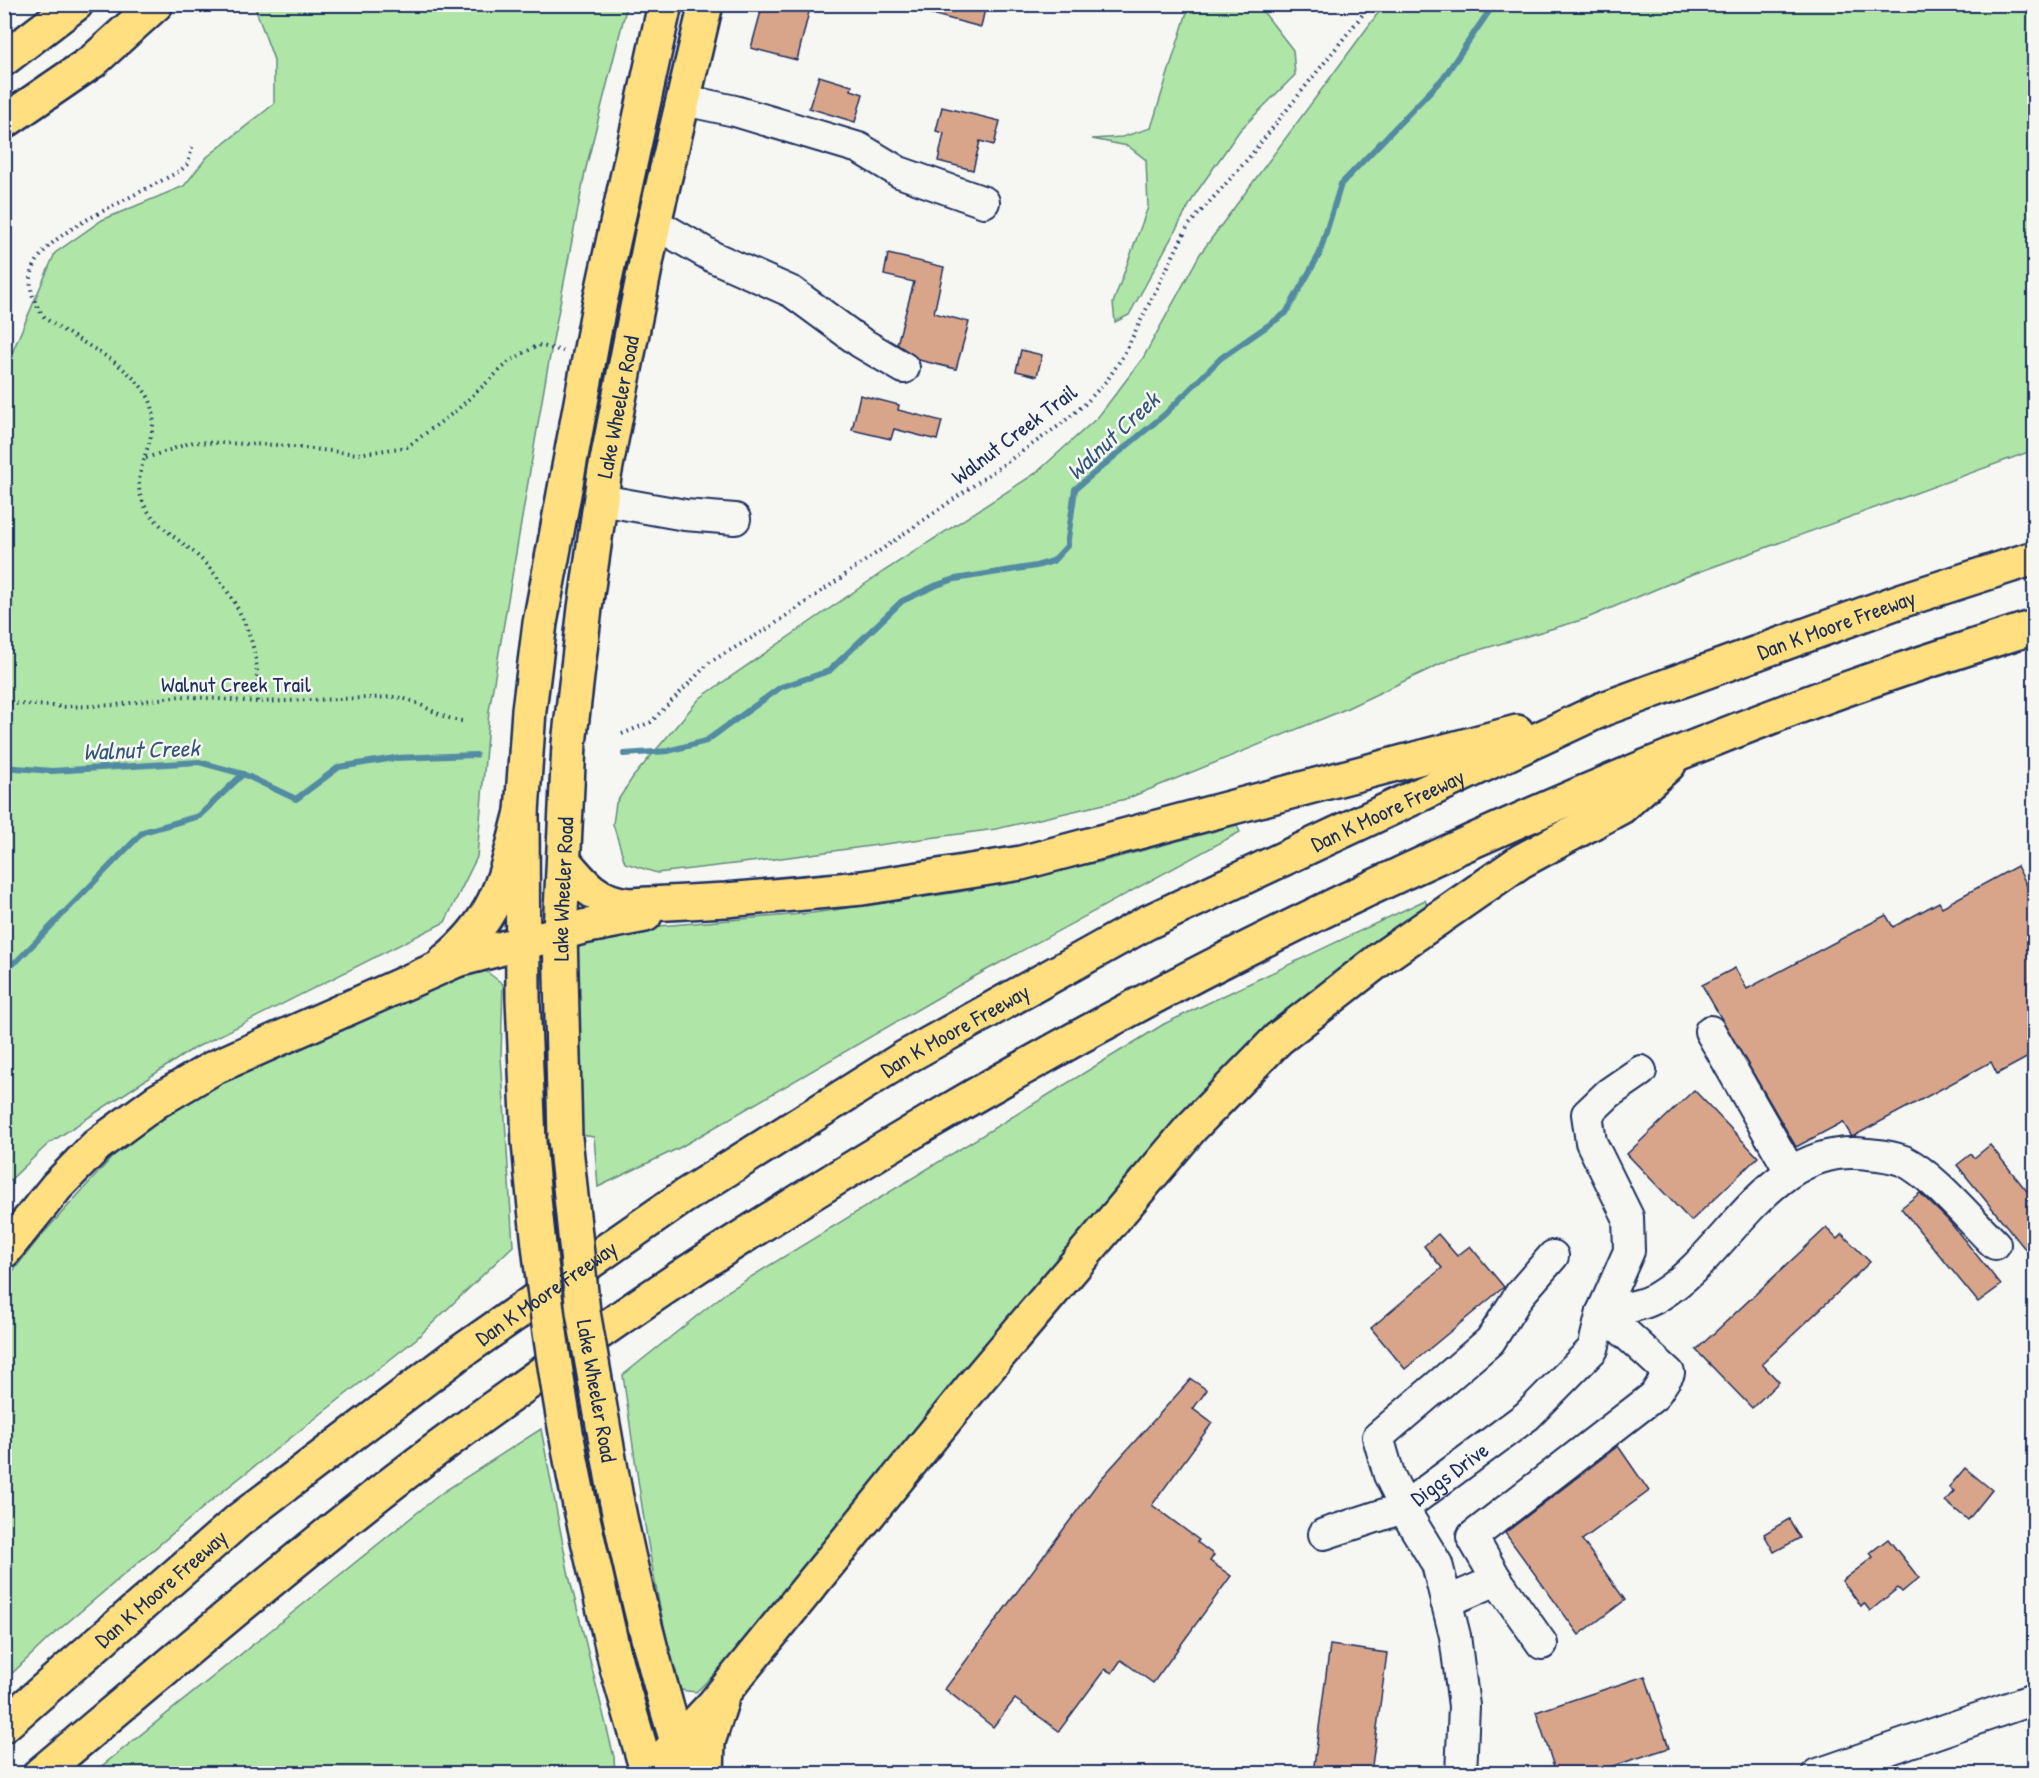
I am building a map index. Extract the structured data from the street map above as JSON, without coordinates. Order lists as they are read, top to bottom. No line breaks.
{"streets":{"main road":["Lake Wheeler Road","Dan K Moore Freeway"],"street":["Diggs Drive"],"path":["Walnut Creek Trail"]},"water":["Walnut Creek"]}
